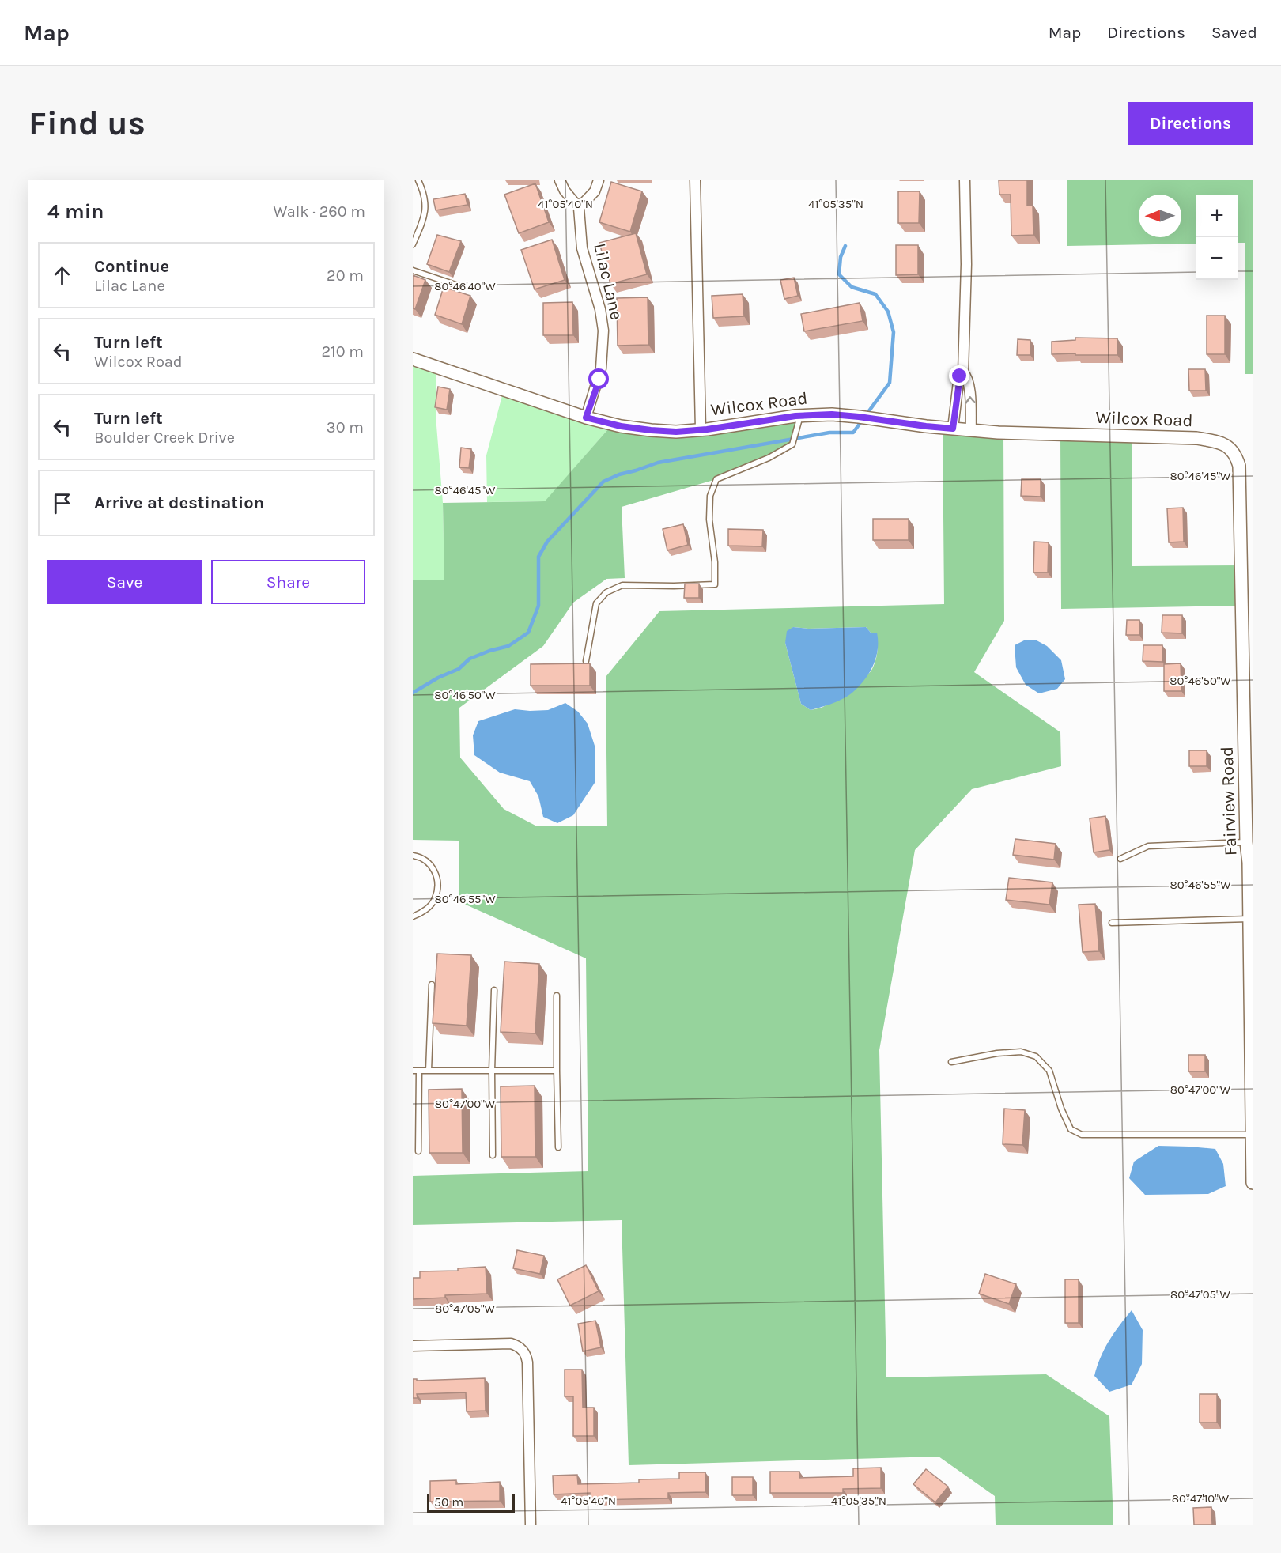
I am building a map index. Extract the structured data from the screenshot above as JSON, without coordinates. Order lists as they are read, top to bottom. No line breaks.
{"streets":{"street":["Lilac Lane","Wilcox Road","Fairview Road"]},"crossings":[["Lilac Lane","Wilcox Road"],["Wilcox Road","Fairview Road"]],"scale_bar":"50 m","north":"left","page":{"header":"Map","nav":["Map","Directions","Saved"],"buttons":["Directions",["Save","Share"]],"title":"Find us","heading":["4 min","Walk · 260 m"],"map_buttons":["+","−"],"list":[["Continue","Lilac Lane","20 m"],["Turn left","Wilcox Road","210 m"],["Turn left","Boulder Creek Drive","30 m"],"Arrive at destination"],"scale":"50 m"},"coordinates":["41°05'40\"N","41°05'35\"N","80°46'40\"W","80°46'45\"W","80°46'50\"W","80°46'55\"W","80°47'00\"W","80°47'05\"W","80°47'10\"W"]}
